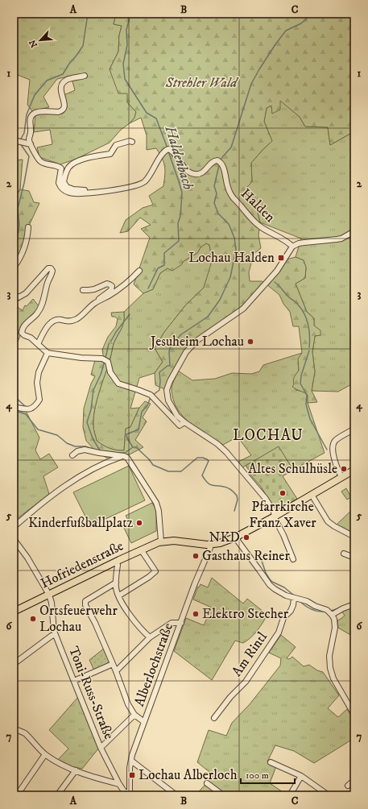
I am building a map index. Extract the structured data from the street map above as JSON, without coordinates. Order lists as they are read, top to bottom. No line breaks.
{"streets":{"main road":["Hofriedenstraße"],"street":["Halden","Am Rintl","Alberlochstraße","Toni-Russ-Straße"]},"crossings":[["Hofriedenstraße","Alberlochstraße"],["Hofriedenstraße","Toni-Russ-Straße"],["Alberlochstraße","Toni-Russ-Straße"]],"districts":["LOCHAU"],"water":["Haldenbach"],"parks":["Strehler Wald"],"places":{"transit":["Lochau Halden","Lochau Alberloch"],"other":["Jesuheim Lochau","Altes Schulhüsle","Pfarrkirche Franz Xaver","Kinderfußballplatz","NKD","Gasthaus Reiner","Elektro Stecher","Ortsfeuerwehr Lochau"]},"scale_bar":"100 m","north":"bottom left","grid":{"columns":["A","B","C"],"rows":["1","2","3","4","5","6","7"]}}
